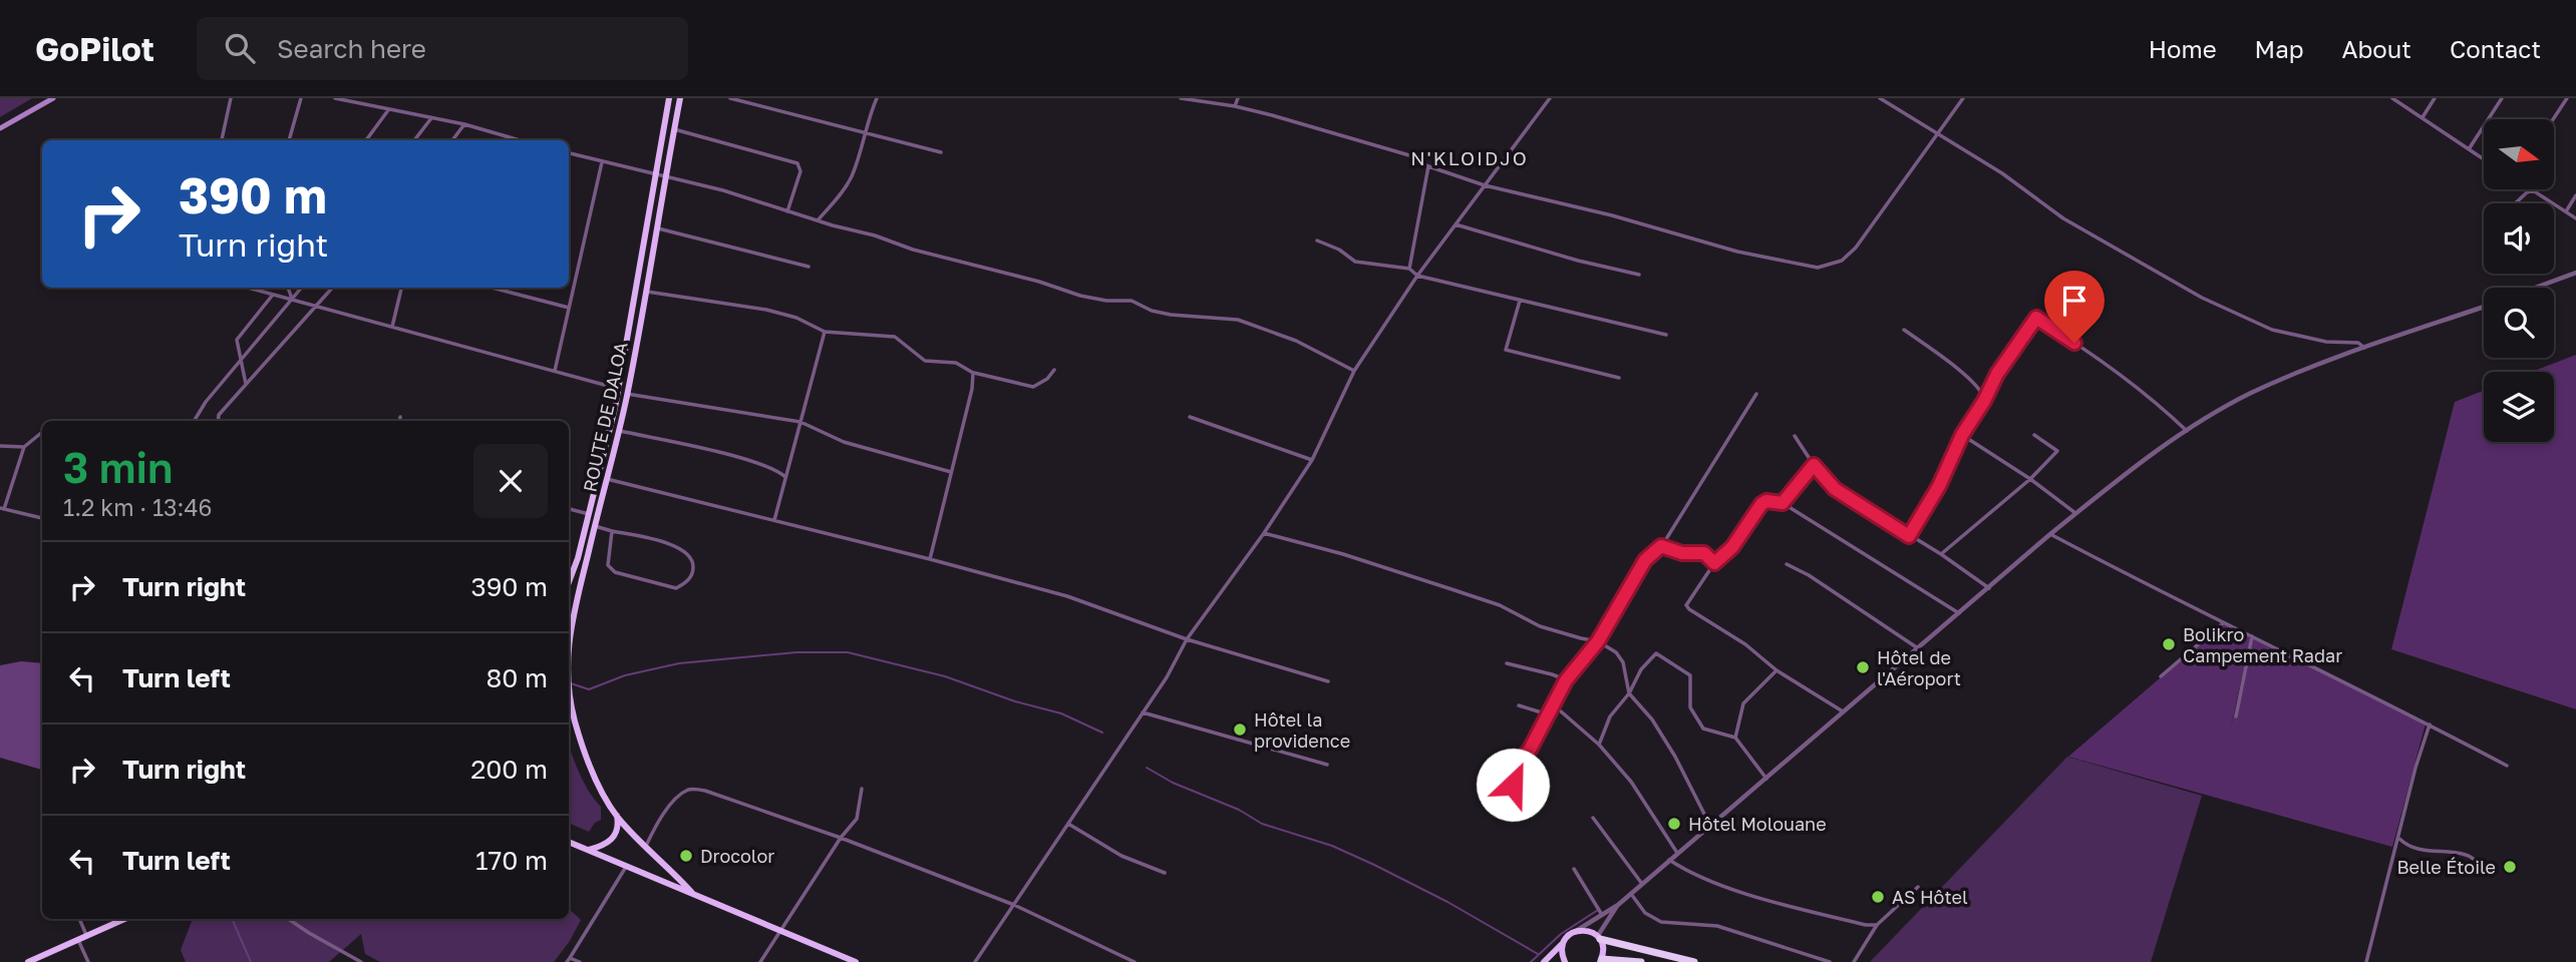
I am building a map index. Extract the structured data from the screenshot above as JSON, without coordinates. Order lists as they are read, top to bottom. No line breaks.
{"streets":{"highway":["ROUTE DE DALOA"]},"districts":["N'KLOIDJO"],"places":["Bolikro Campement Radar","Hôtel de l'Aéroport","Hôtel la providence","Hôtel Molouane","Drocolor","Belle Étoile","AS Hôtel"],"north":"right","page":{"header":"GoPilot","search":"Search here","nav":["Home","Map","About","Contact"],"turn":["390 m","Turn right"],"heading":["3 min","1.2 km · 13:46"],"list":[{"name":"Turn right","value":"390 m"},{"name":"Turn left","value":"80 m"},{"name":"Turn right","value":"200 m"},{"name":"Turn left","value":"170 m"}]}}
